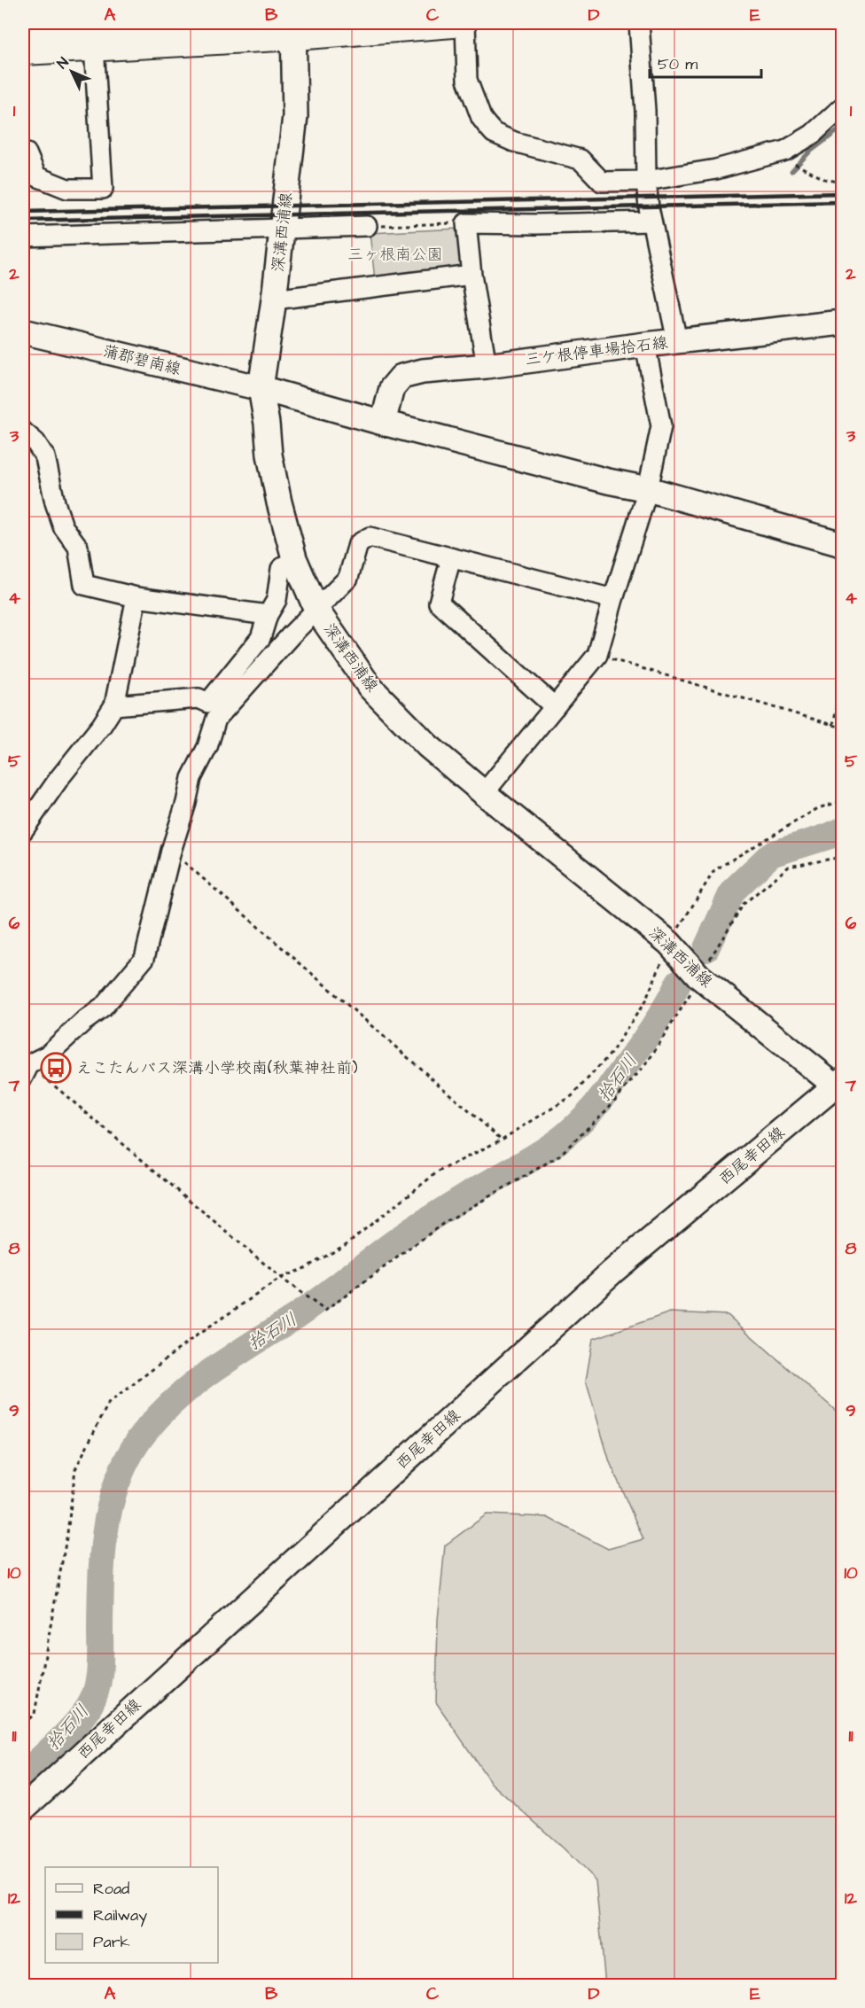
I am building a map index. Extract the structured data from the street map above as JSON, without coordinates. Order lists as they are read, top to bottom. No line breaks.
{"streets":{"main road":["深溝西浦線","三ケ根停車場拾石線","蒲郡碧南線","西尾幸田線"]},"crossings":[["深溝西浦線","蒲郡碧南線"],["深溝西浦線","西尾幸田線"]],"water":["拾石川"],"parks":["三ヶ根南公園"],"places":{"bus stop":["えこたんバス深溝小学校南(秋葉神社前)"]},"legend":["Road","Railway","Park"],"scale_bar":"50 m","north":"top left","grid":{"columns":["A","B","C","D","E"],"rows":["1","2","3","4","5","6","7","8","9","10","11","12"]}}
